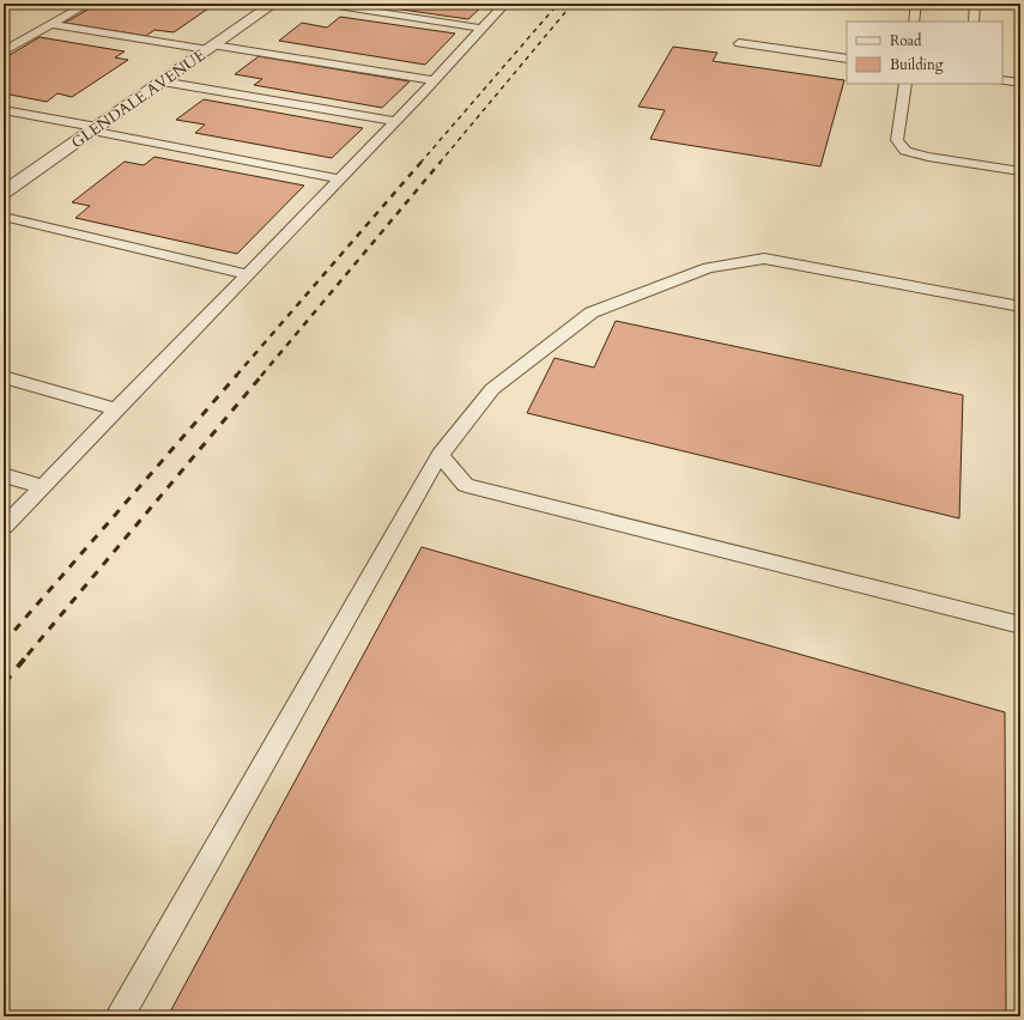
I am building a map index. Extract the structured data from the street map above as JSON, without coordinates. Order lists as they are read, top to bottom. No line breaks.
{"streets":{"street":["GLENDALE AVENUE"]},"legend":["Road","Building"]}
